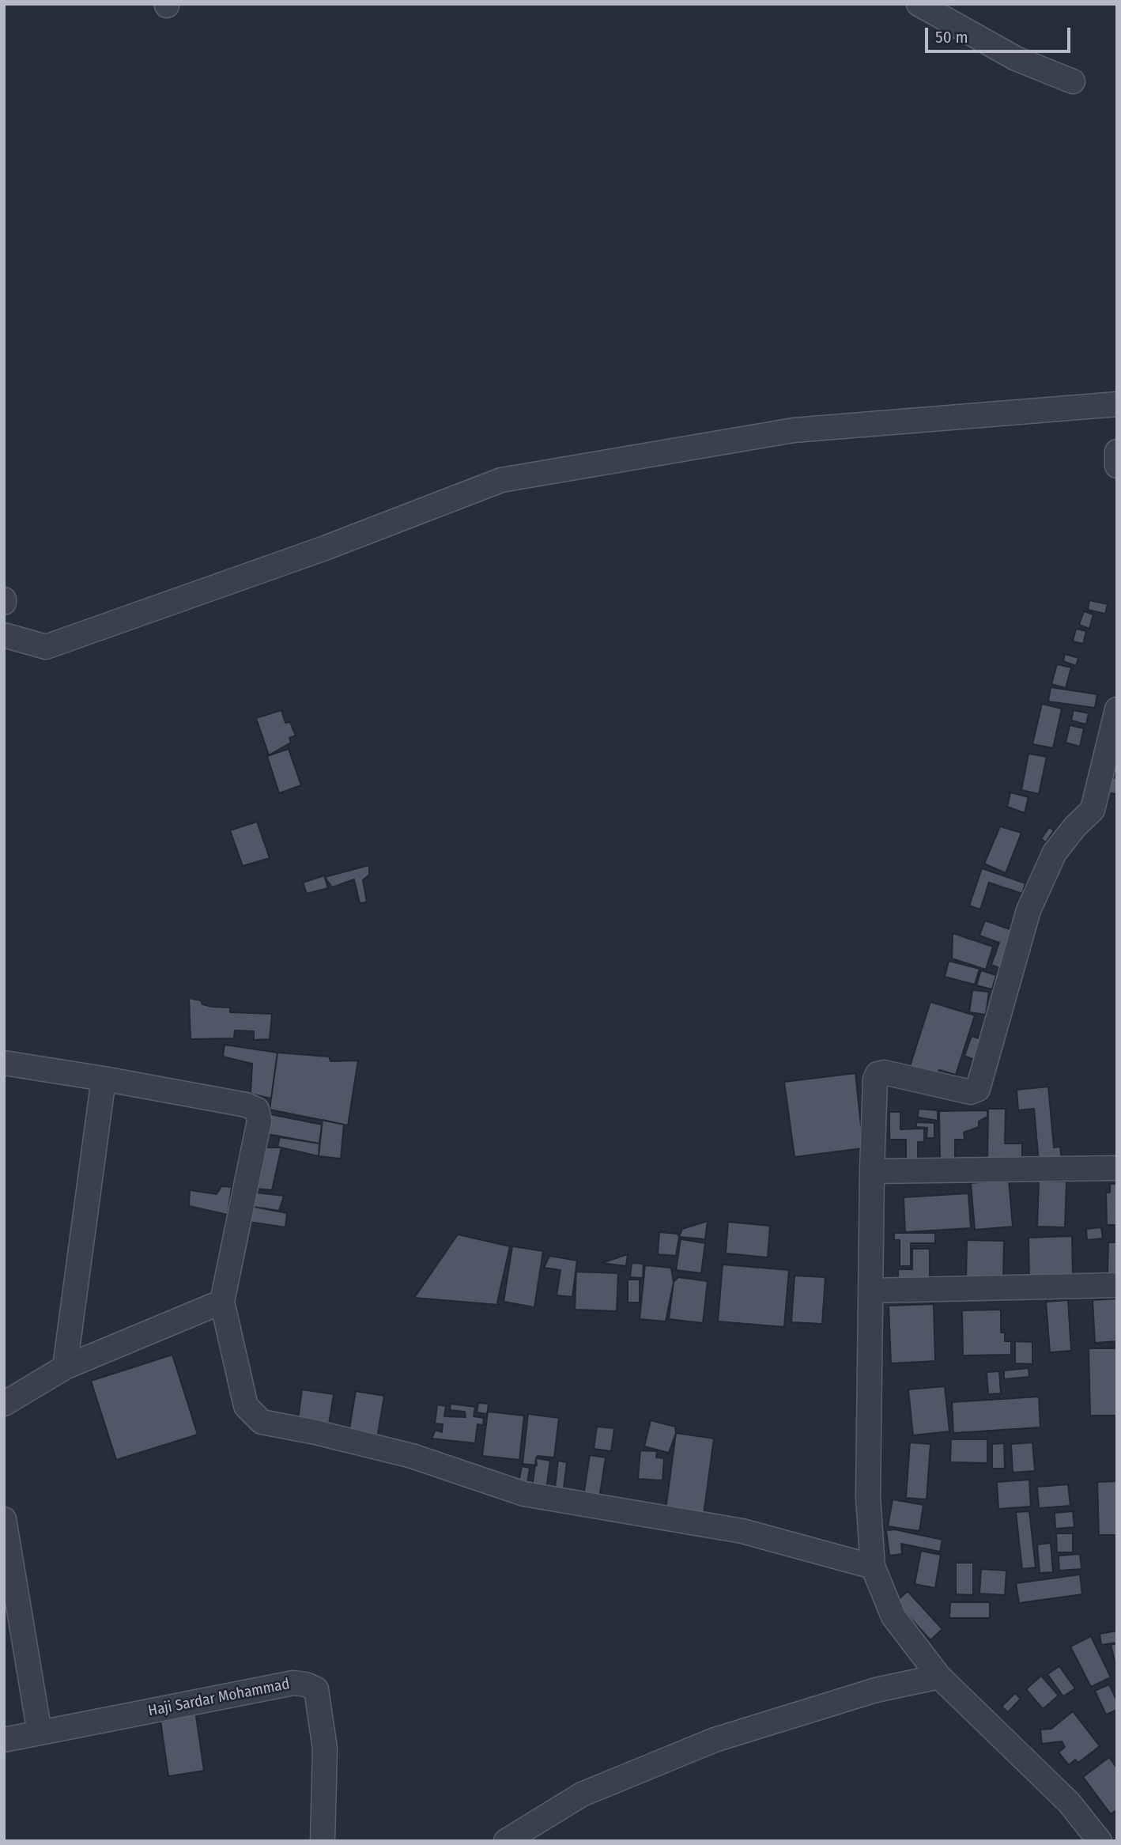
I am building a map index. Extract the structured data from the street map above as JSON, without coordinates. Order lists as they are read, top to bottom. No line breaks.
{"streets":{"street":["Haji Sardar Mohammad"]},"scale_bar":"50 m"}
